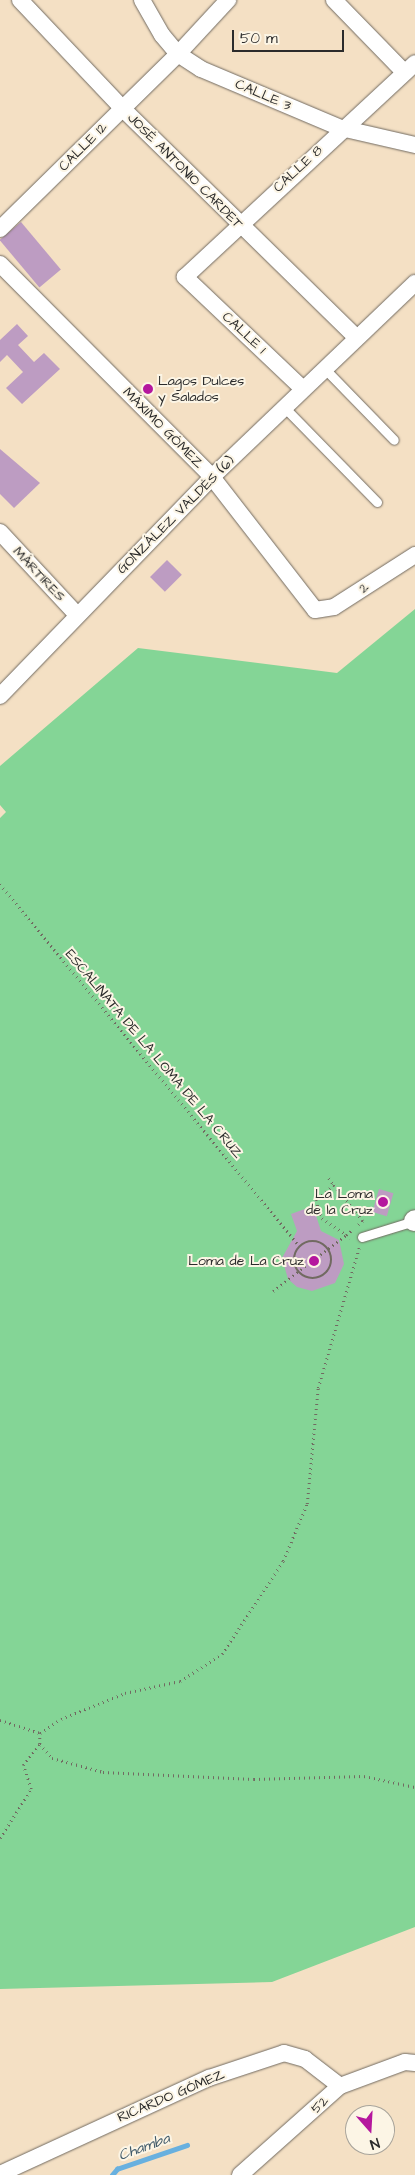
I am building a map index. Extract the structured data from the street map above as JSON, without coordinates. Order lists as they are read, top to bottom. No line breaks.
{"streets":{"street":["CALLE 3","CALLE 12","CALLE 8","JOSÉ ANTONIO CARDET","CALLE 1","MÁXIMO GÓMEZ","GONZÁLEZ VALDÉS (6)","MÁRTIRES","2","RICARDO GÓMEZ","52"],"path":["ESCALINATA DE LA LOMA DE LA CRUZ"]},"crossings":[["CALLE 3","CALLE 12"],["CALLE 3","CALLE 8"],["CALLE 12","JOSÉ ANTONIO CARDET"],["CALLE 8","JOSÉ ANTONIO CARDET"],["CALLE 8","CALLE 1"],["JOSÉ ANTONIO CARDET","GONZÁLEZ VALDÉS (6)"],["CALLE 1","GONZÁLEZ VALDÉS (6)"],["MÁXIMO GÓMEZ","GONZÁLEZ VALDÉS (6)"],["MÁXIMO GÓMEZ","2"],["GONZÁLEZ VALDÉS (6)","MÁRTIRES"],["RICARDO GÓMEZ","52"]],"water":["Chamba"],"places":["Lagos Dulces y Salados","La Loma de la Cruz","Loma de La Cruz"],"scale_bar":"50 m","north":"bottom"}
